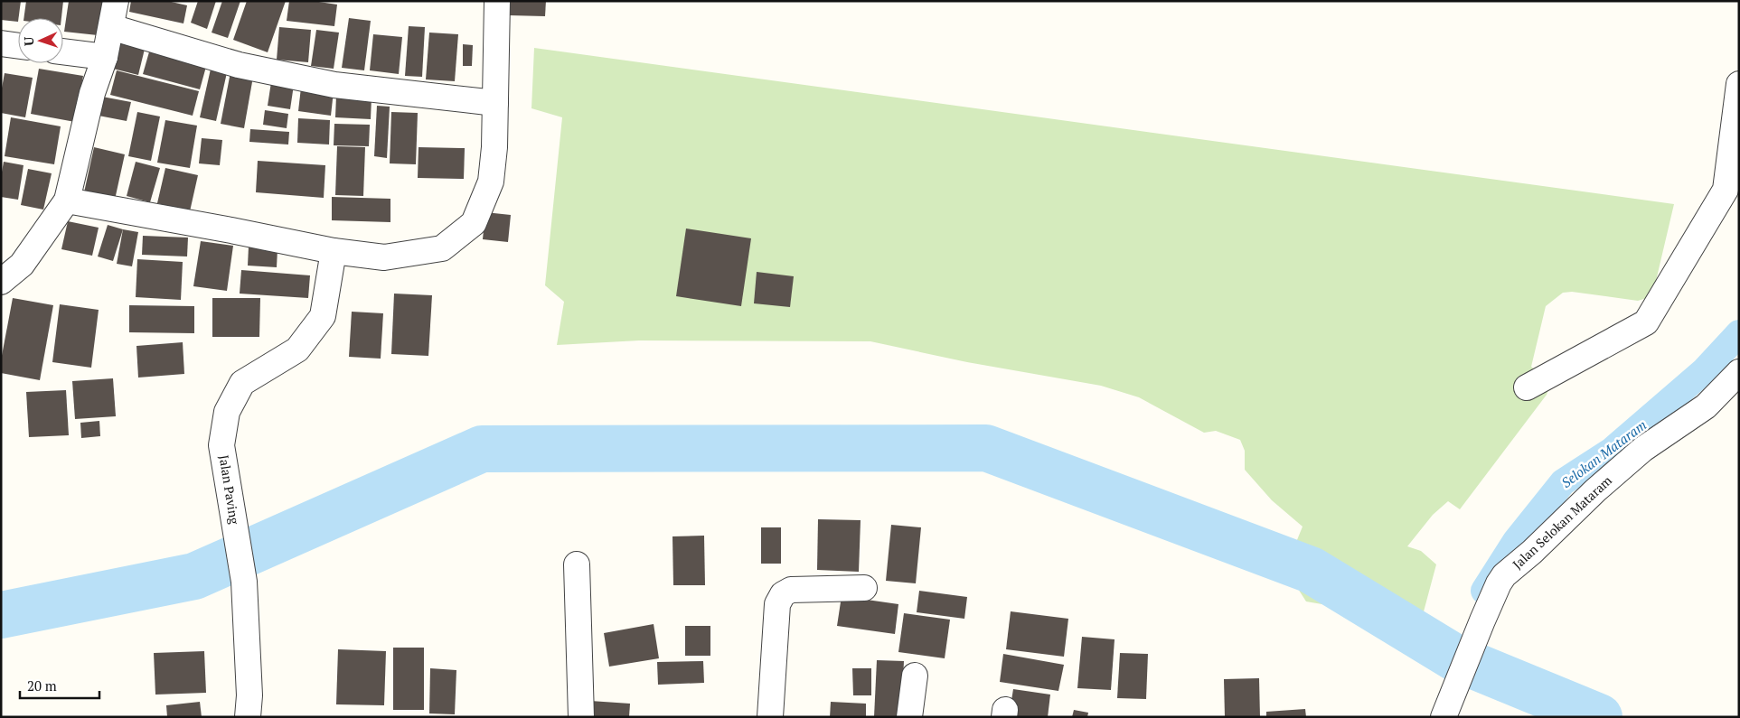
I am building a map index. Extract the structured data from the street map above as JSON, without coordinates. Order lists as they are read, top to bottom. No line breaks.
{"streets":{"street":["Jalan Paving","Jalan Selokan Mataram"]},"water":["Selokan Mataram"],"scale_bar":"20 m","north":"left"}
